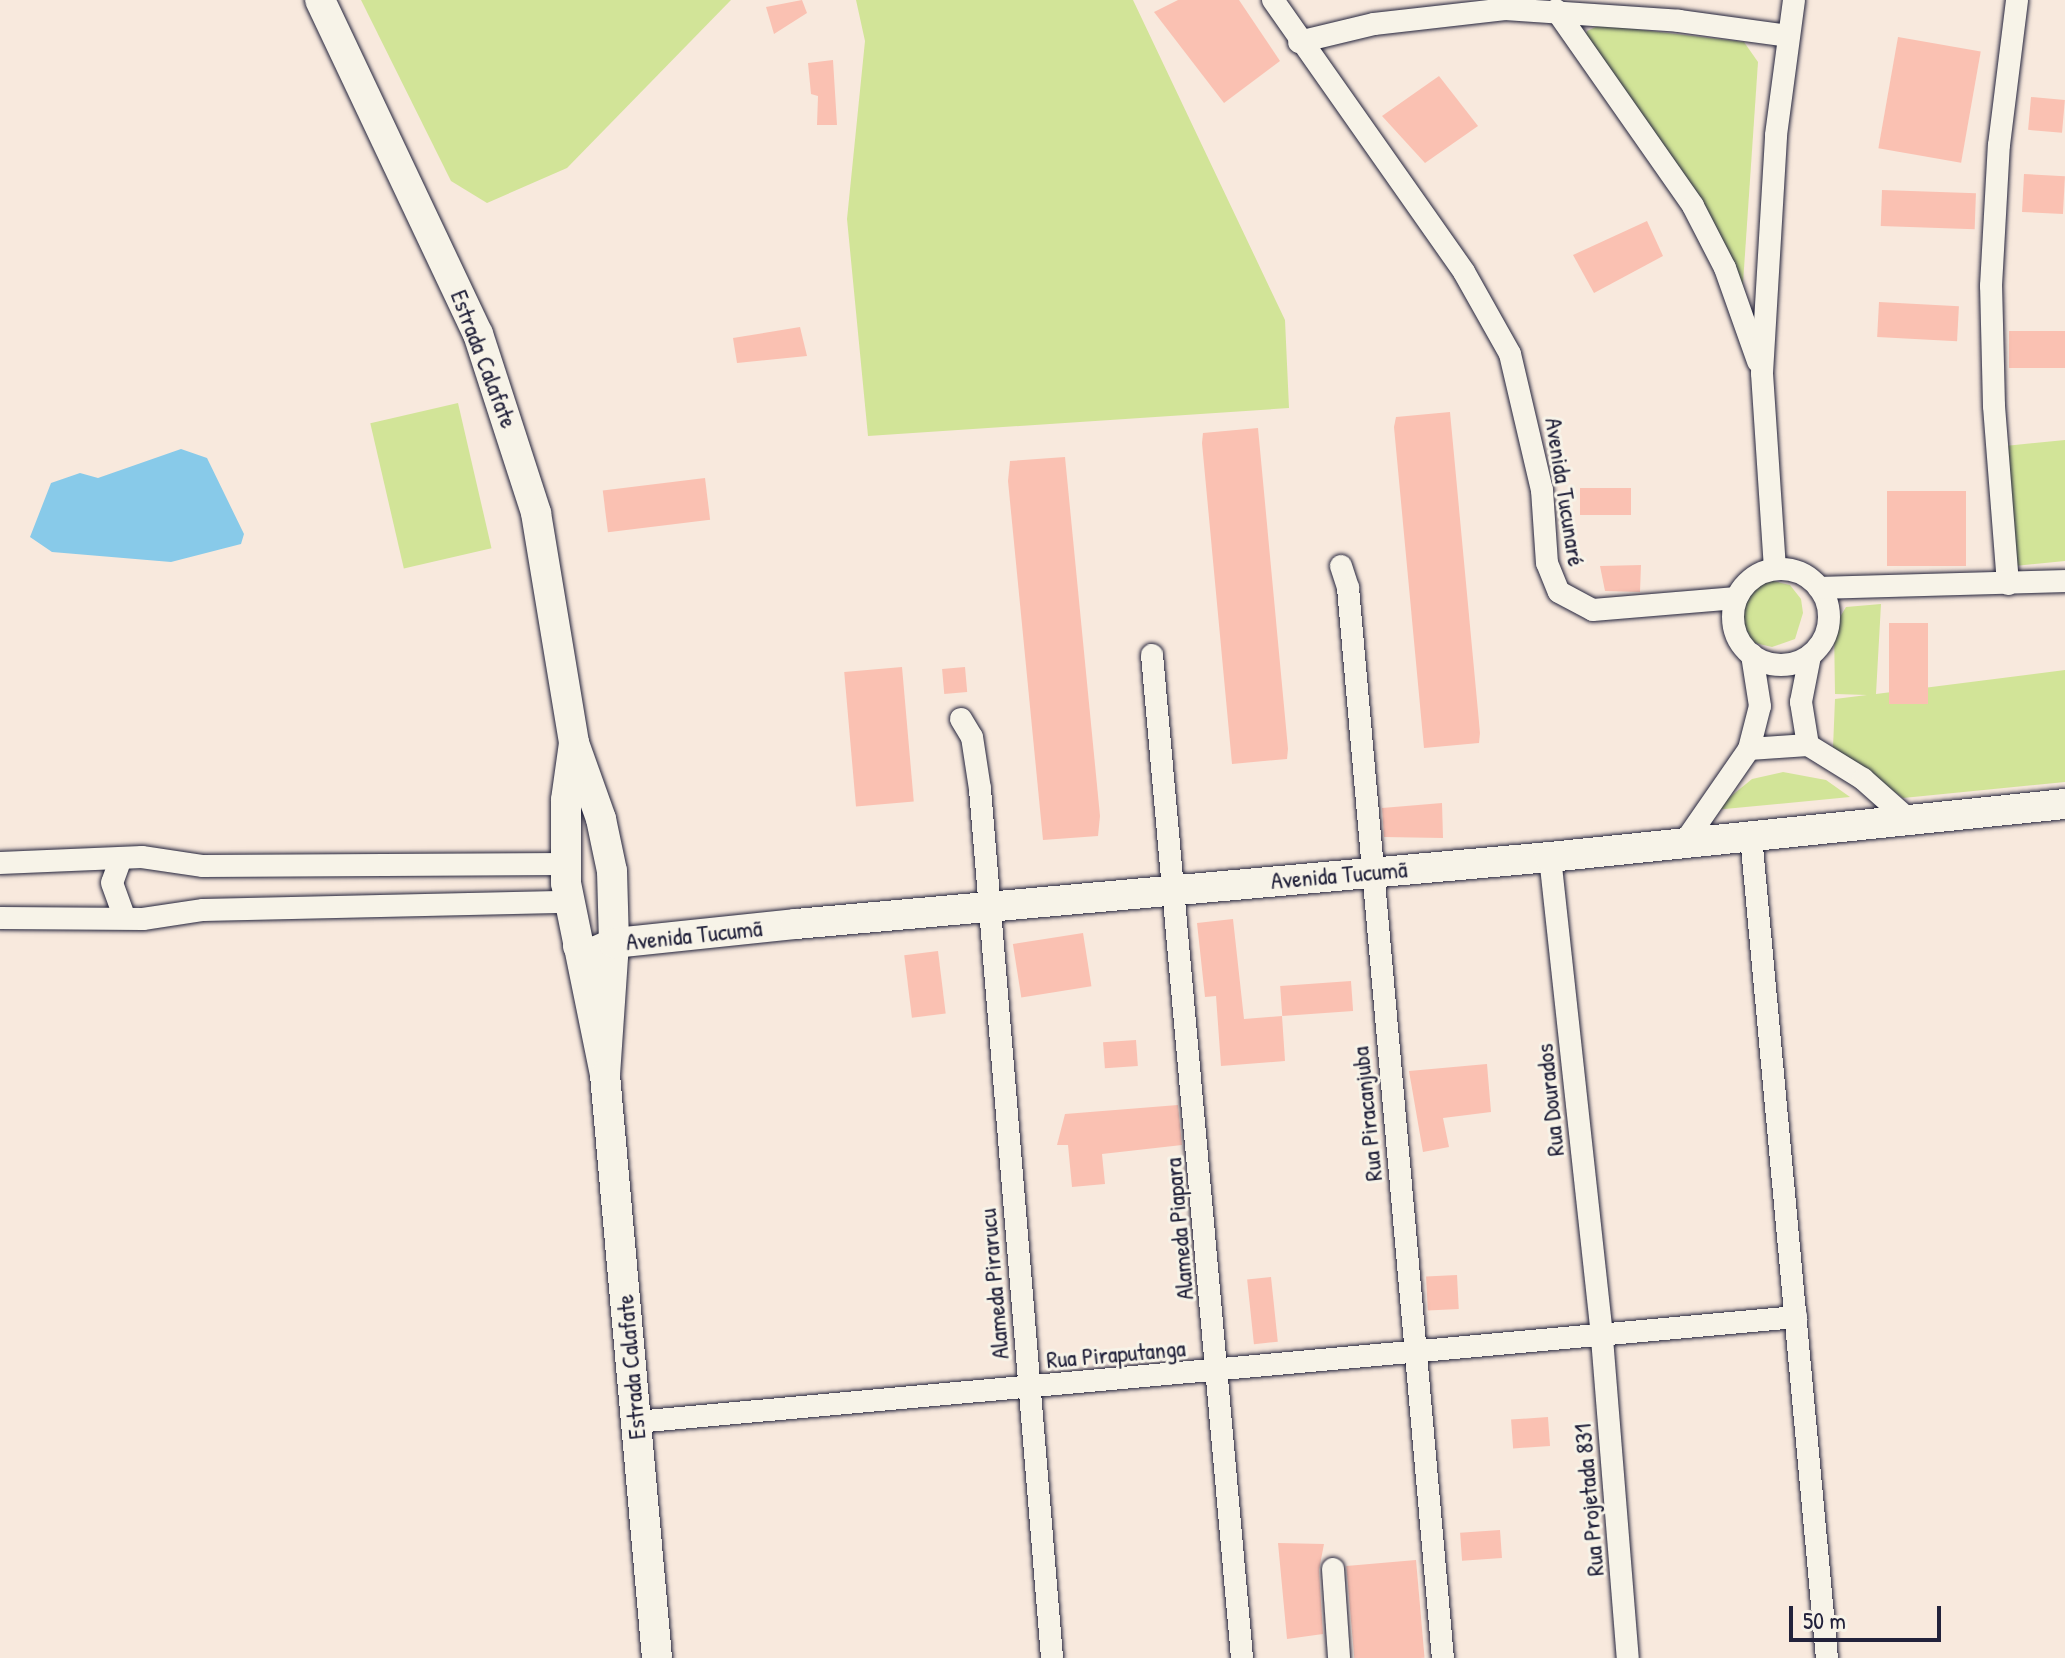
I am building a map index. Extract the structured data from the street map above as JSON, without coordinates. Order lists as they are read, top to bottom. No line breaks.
{"streets":{"street":["Estrada Calafate","Avenida Tucunaré","Avenida Tucumã","Rua Dourados","Rua Piracanjuba","Alameda Piapara","Alameda Pirarucu","Rua Piraputanga","Rua Projetada 831"]},"crossings":[["Estrada Calafate","Avenida Tucumã"],["Estrada Calafate","Rua Piraputanga"],["Avenida Tucumã","Rua Dourados"],["Avenida Tucumã","Rua Piracanjuba"],["Avenida Tucumã","Alameda Piapara"],["Avenida Tucumã","Alameda Pirarucu"],["Rua Dourados","Rua Piraputanga"],["Rua Dourados","Rua Projetada 831"],["Rua Piracanjuba","Rua Piraputanga"],["Alameda Piapara","Rua Piraputanga"],["Alameda Pirarucu","Rua Piraputanga"],["Rua Piraputanga","Rua Projetada 831"]],"scale_bar":"50 m"}
